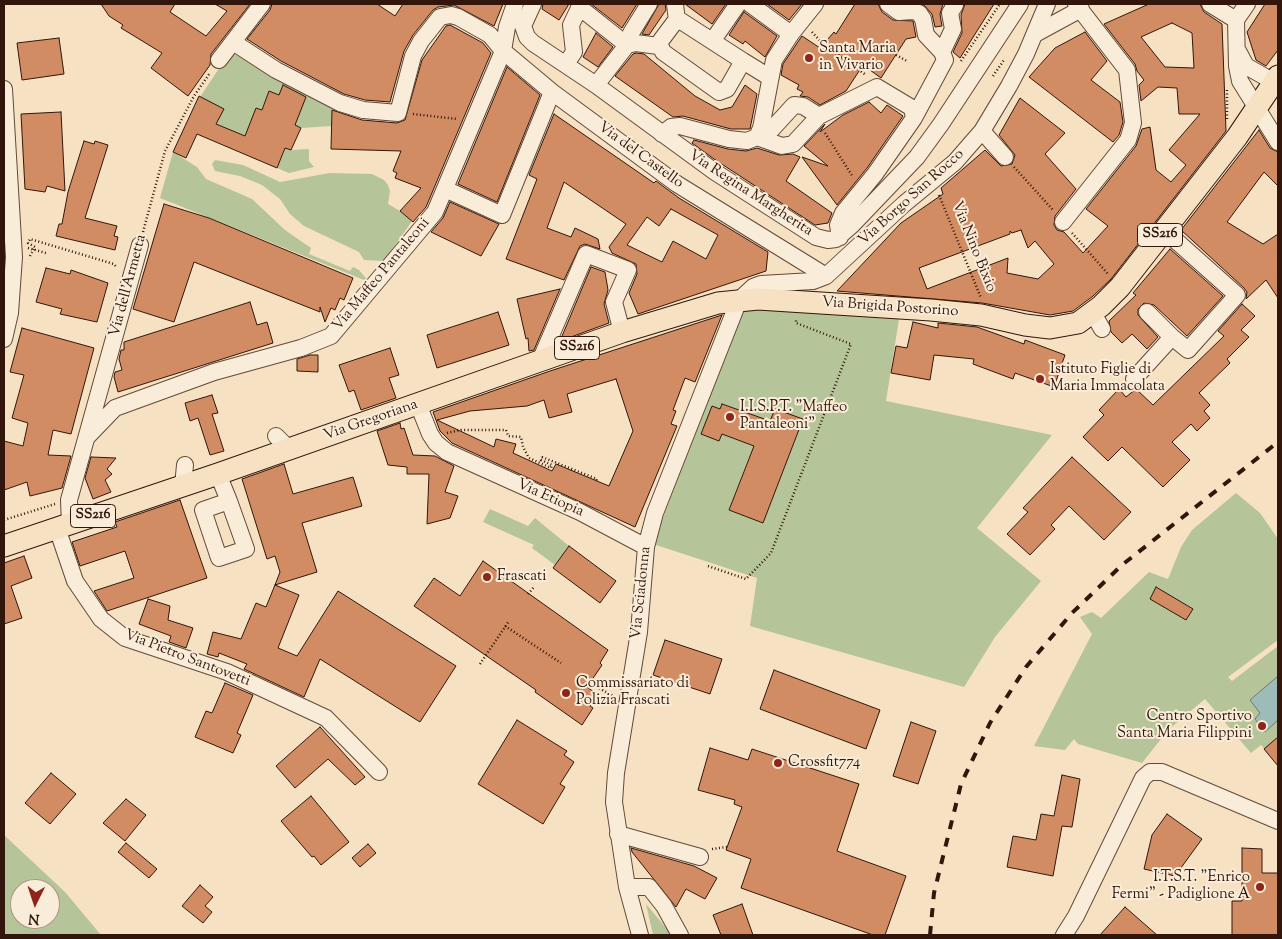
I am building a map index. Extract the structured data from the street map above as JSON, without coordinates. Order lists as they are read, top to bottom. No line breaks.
{"streets":{"main road":["SS216","Via Brigida Postorino","Via Gregoriana"],"street":["Via del Castello","Via Regina Margherita","Via Borgo San Rocco","Via Maffeo Pantaleoni","Via dell'Armetta","Via Etiopia","Via Sciadonna","Via Pietro Santovetti"],"path":["Via Nino Bixio"]},"crossings":[["Via del Castello","Via Borgo San Rocco"],["Via del Castello","Via Maffeo Pantaleoni"],["Via Borgo San Rocco","Via Brigida Postorino"],["Via Borgo San Rocco","Via Gregoriana"],["Via Borgo San Rocco","Via Sciadonna"],["SS216","Via Brigida Postorino"],["Via Maffeo Pantaleoni","Via dell'Armetta"],["Via dell'Armetta","Via Gregoriana"],["Via dell'Armetta","Via Pietro Santovetti"],["Via Brigida Postorino","Via Gregoriana"],["Via Brigida Postorino","Via Sciadonna"],["Via Gregoriana","Via Sciadonna"],["Via Gregoriana","Via Pietro Santovetti"],["Via Etiopia","Via Sciadonna"]],"places":["Santa Maria in Vivario","Istituto Figlie di Maria Immacolata","I.I.S.P.T. \"Maffeo Pantaleoni\"","Frascati","Commissariato di Polizia Frascati","Centro Sportivo Santa Maria Filippini","Crossfit774","I.T.S.T. \"Enrico Fermi\" - Padiglione A"],"north":"bottom"}
